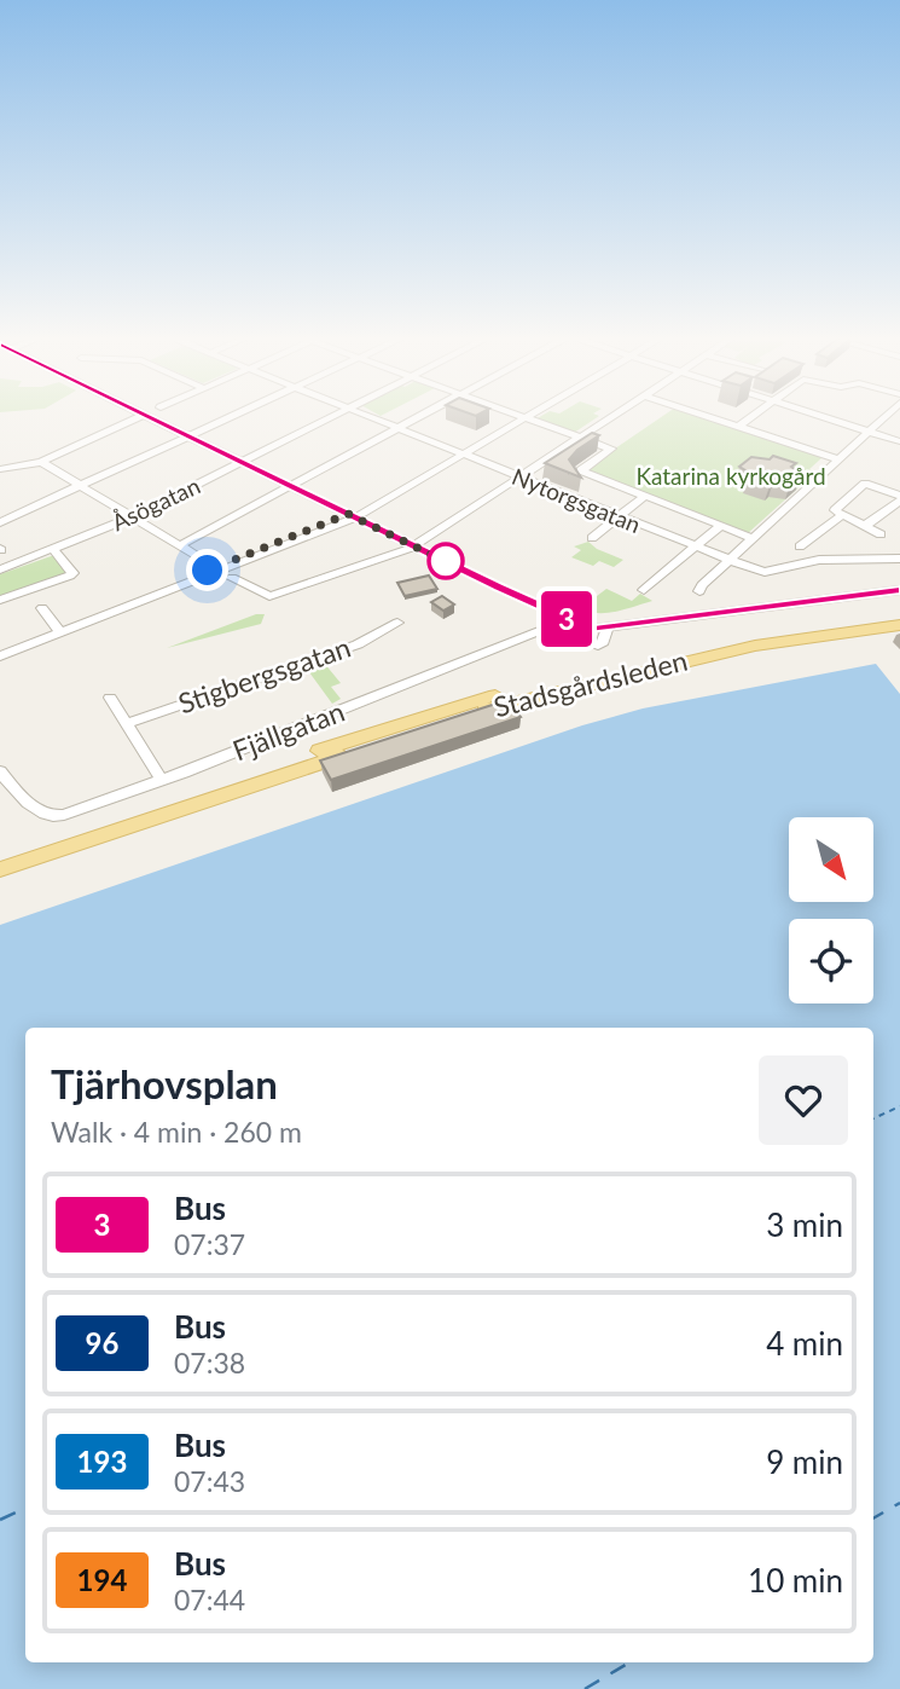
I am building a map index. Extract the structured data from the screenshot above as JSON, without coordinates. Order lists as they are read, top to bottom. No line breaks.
{"streets":{"main road":["Stadsgårdsleden"],"street":["Nytorgsgatan","Åsögatan","Stigbergsgatan","Fjällgatan"]},"parks":["Katarina kyrkogård"],"lines":["bus line 3"],"north":"bottom right","page":{"on_map":"3","heading":["Tjärhovsplan","Walk · 4 min · 260 m"],"list":[{"mark":"3","name":"Bus","note":"07:37","value":"3 min"},{"mark":"96","name":"Bus","note":"07:38","value":"4 min"},{"mark":"193","name":"Bus","note":"07:43","value":"9 min"},{"mark":"194","name":"Bus","note":"07:44","value":"10 min"}]}}
